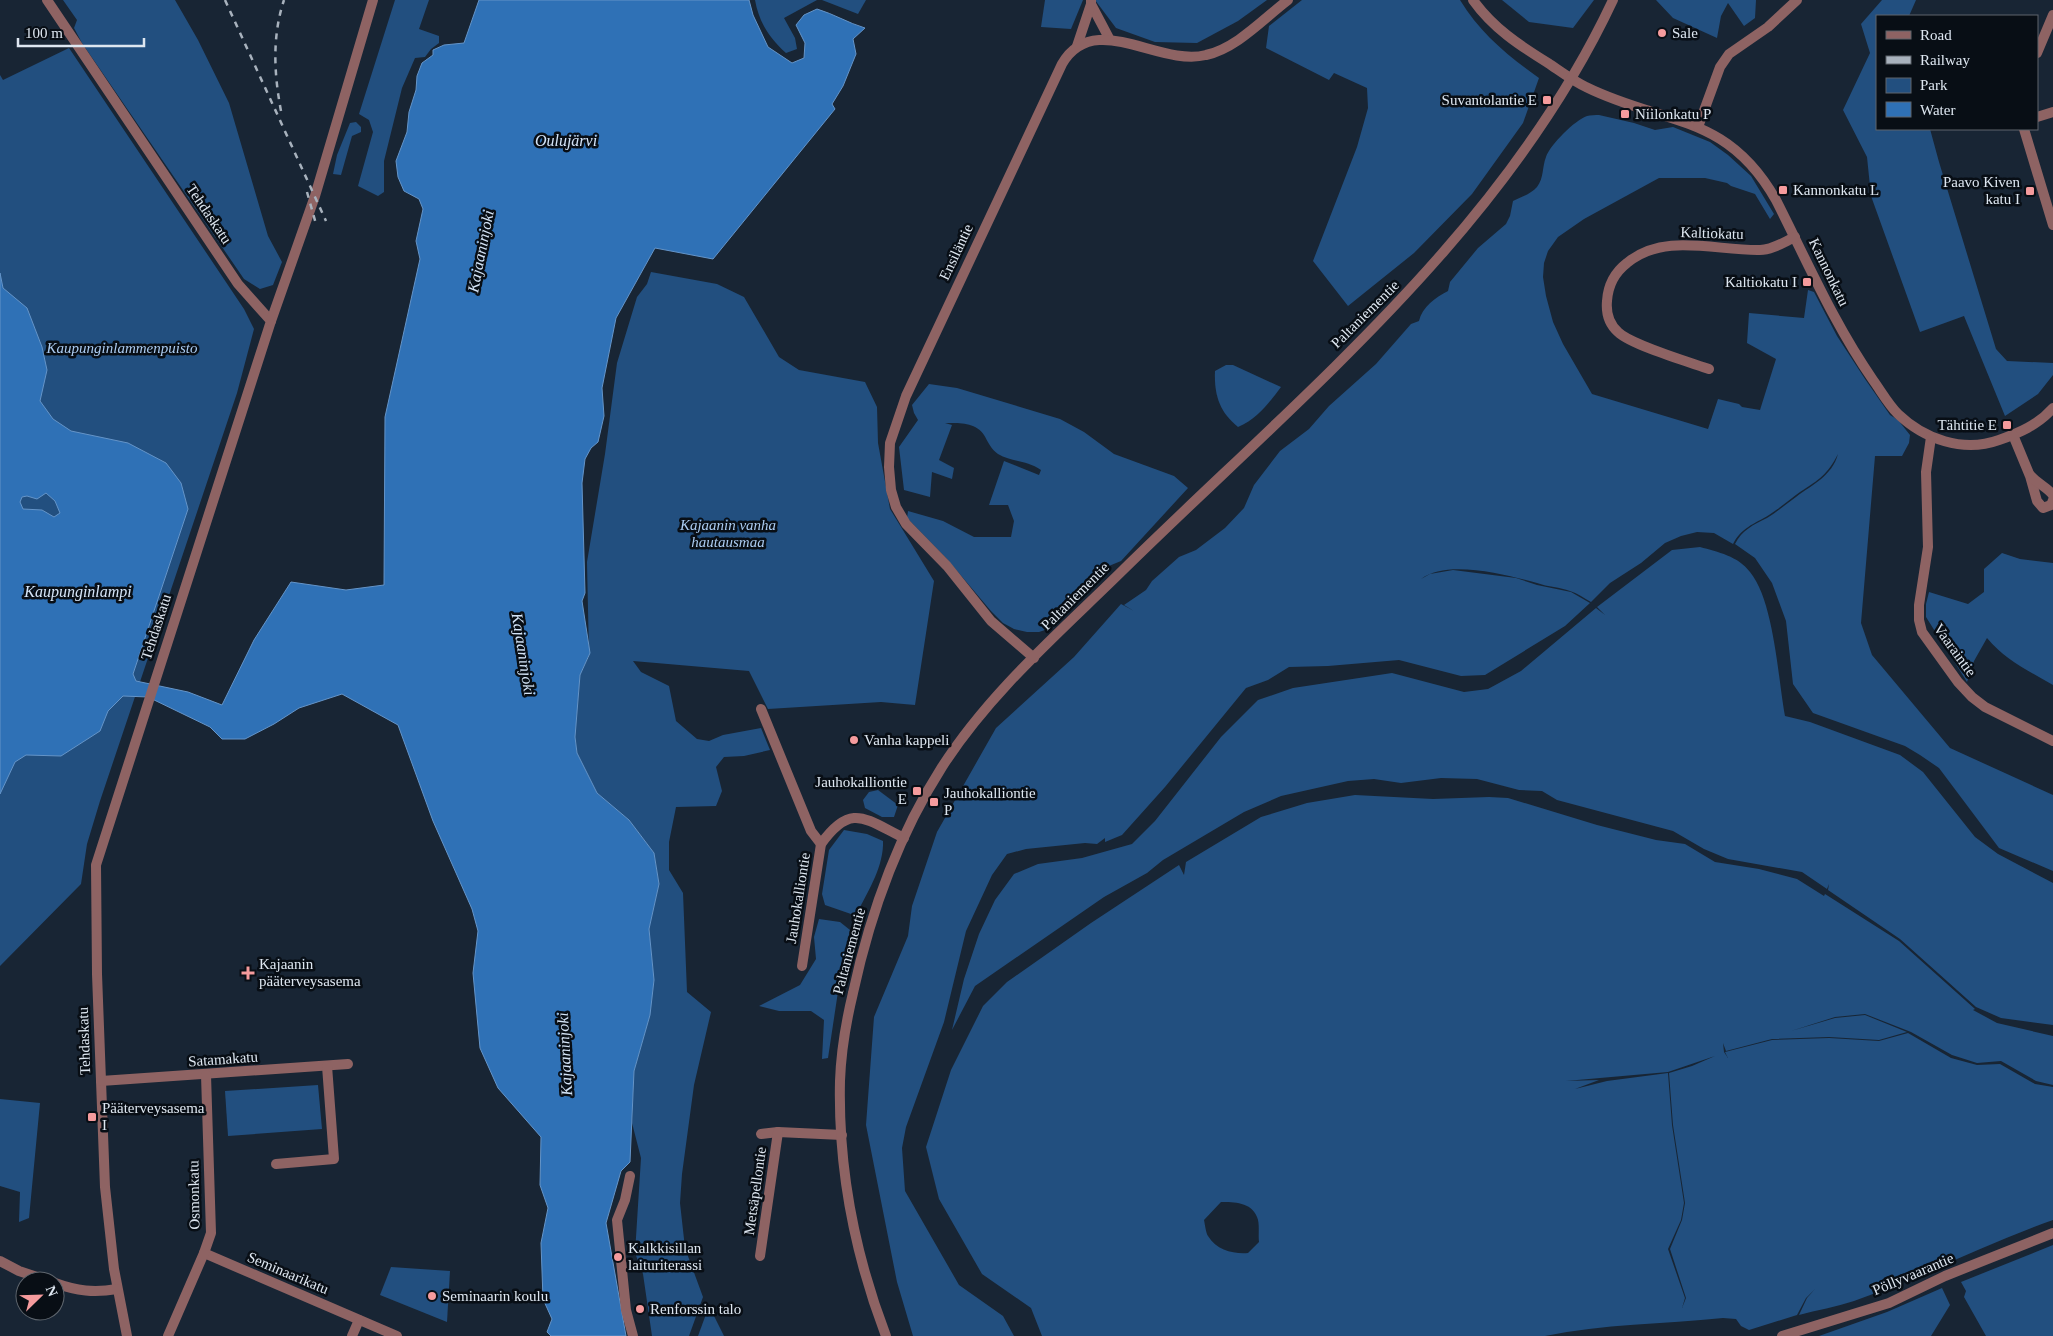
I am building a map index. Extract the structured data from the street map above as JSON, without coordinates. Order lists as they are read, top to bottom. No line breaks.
{"streets":{"street":["Tehdaskatu","Kaltiokatu","Ensiläntie","Kannonkatu","Paltaniementie","Vaaraintie","Jauhokalliontie","Satamakatu","Metsäpellontie","Osmonkatu","Seminaarikatu","Pöllyvaarantie"]},"crossings":[["Tehdaskatu","Satamakatu"],["Kaltiokatu","Kannonkatu"],["Ensiläntie","Paltaniementie"],["Kannonkatu","Paltaniementie"],["Kannonkatu","Vaaraintie"],["Paltaniementie","Jauhokalliontie"],["Paltaniementie","Metsäpellontie"],["Satamakatu","Osmonkatu"],["Osmonkatu","Seminaarikatu"]],"water":["Oulujärvi","Kajaaninjoki","Kaupunginlampi"],"parks":["Kaupunginlammenpuisto","Kajaanin vanha hautausmaa"],"places":{"other":["Sale","Vanha kappeli","Kalkkisillan laituriterassi","Seminaarin koulu","Renforssin talo"],"transit":["Suvantolantie E","Niilonkatu P","Kannonkatu L","Paavo Kiven katu I","Kaltiokatu I","Tähtitie E","Jauhokalliontie E","Jauhokalliontie P","Pääterveysasema I"],"health":["Kajaanin pääterveysasema"]},"legend":["Road","Railway","Park","Water"],"scale_bar":"100 m","north":"top right"}
